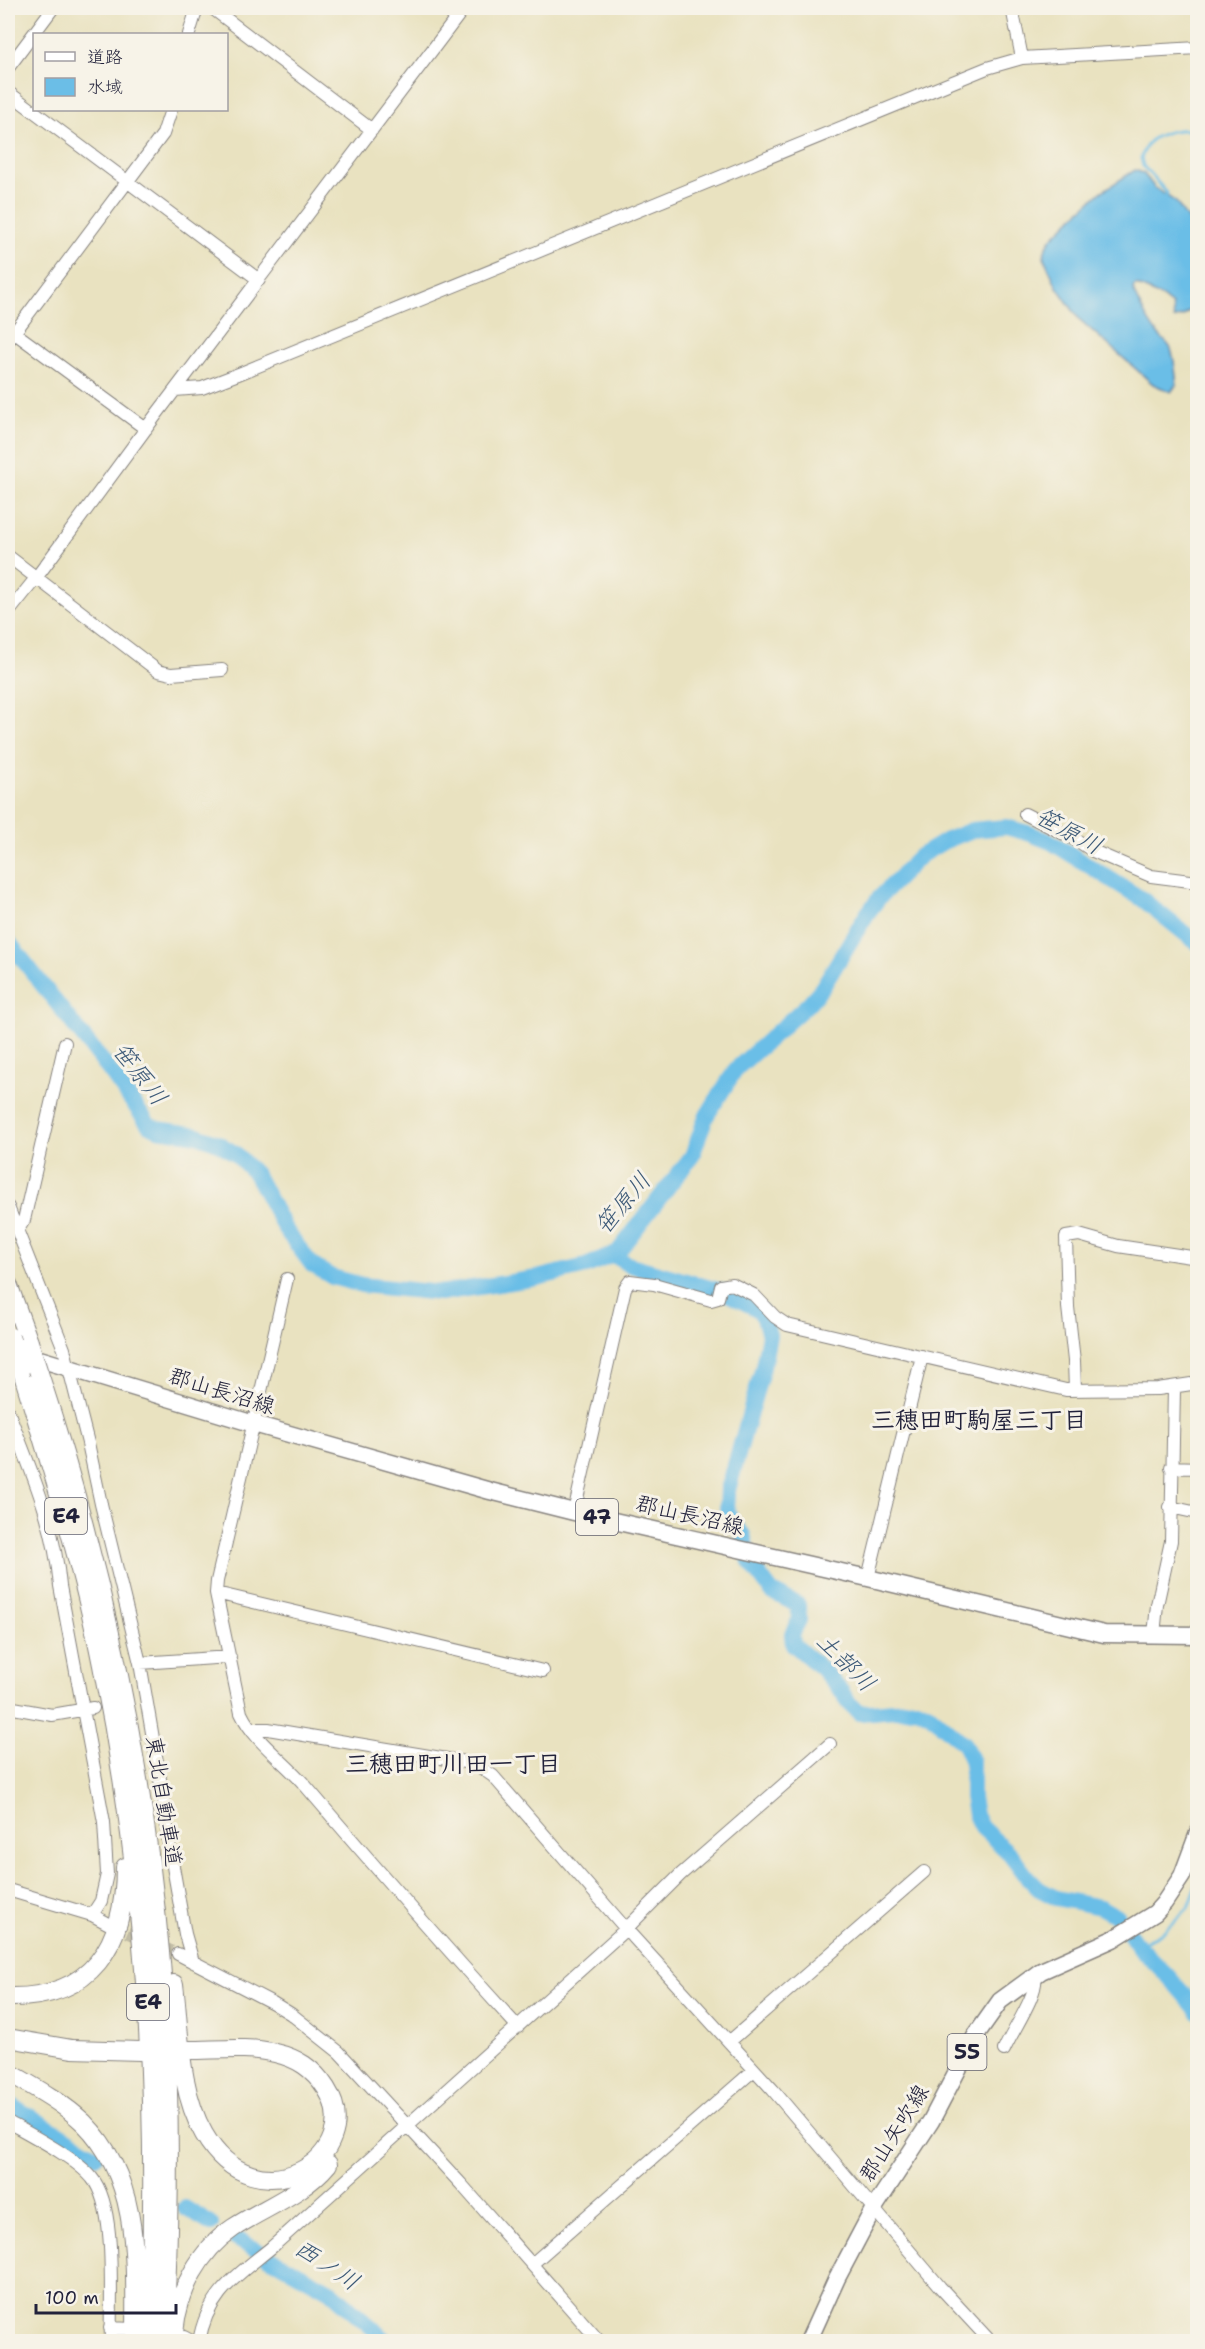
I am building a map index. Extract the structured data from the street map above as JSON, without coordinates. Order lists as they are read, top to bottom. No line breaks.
{"streets":{"highway":["E4","東北自動車道"],"main road":["郡山長沼線","47","55","郡山矢吹線"]},"crossings":[["郡山長沼線","東北自動車道"]],"districts":["三穂田町駒屋三丁目","三穂田町川田一丁目"],"water":["笹原川","土部川","西ノ川"],"legend":["道路","水域"],"scale_bar":"100 m"}
